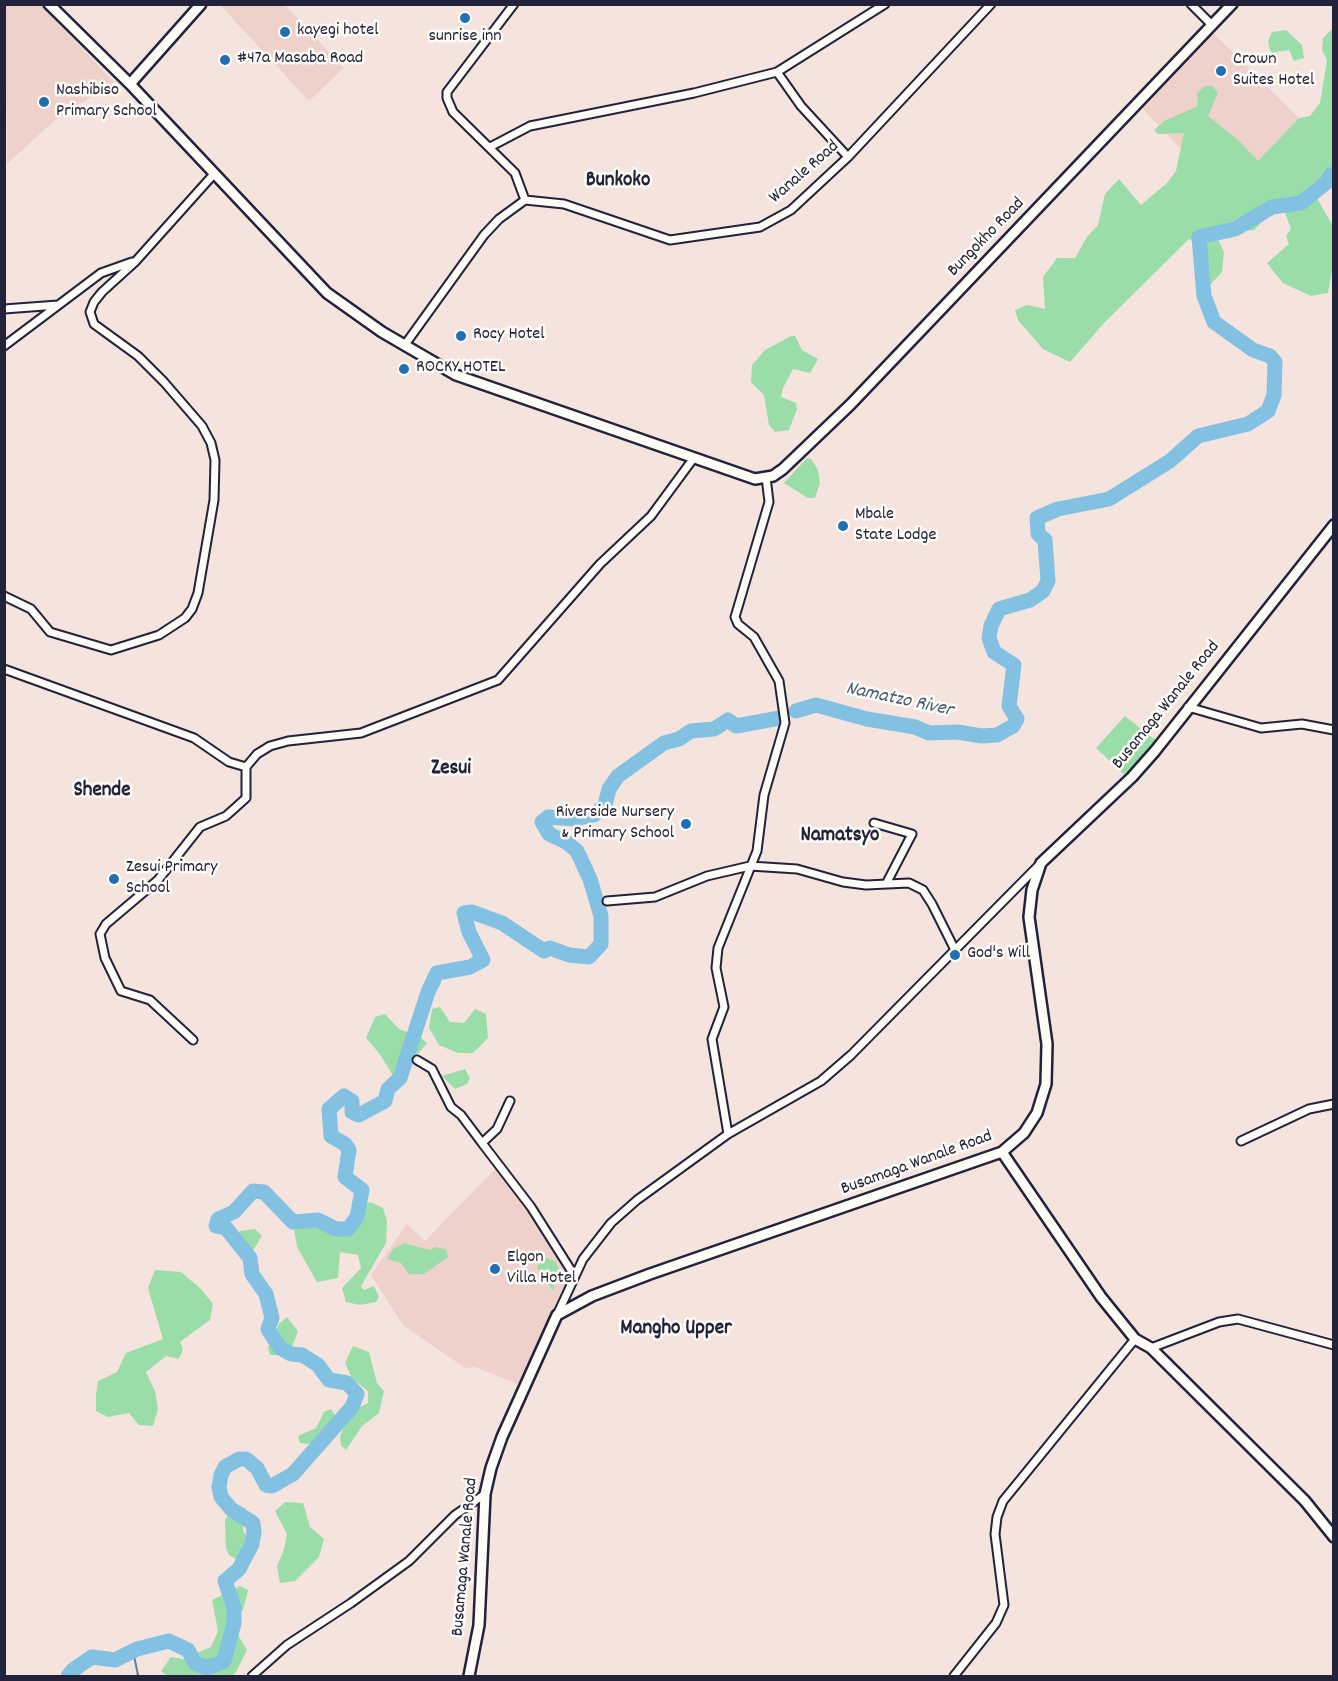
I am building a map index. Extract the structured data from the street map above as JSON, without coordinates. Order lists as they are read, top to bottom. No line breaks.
{"streets":{"street":["Wanale Road","Bungokho Road","Busamaga Wanale Road"]},"districts":["Bunkoko","Zesui","Shende","Namatsyo","Mangho Upper"],"water":["Namatzo River"],"places":["sunrise inn","kayegi hotel","#47a Masaba Road","Crown Suites Hotel","Nashibiso Primary School","Rocy Hotel","ROCKY HOTEL","Mbale State Lodge","Riverside Nursery & Primary School","Zesui Primary School","God's Will","Elgon Villa Hotel"]}
